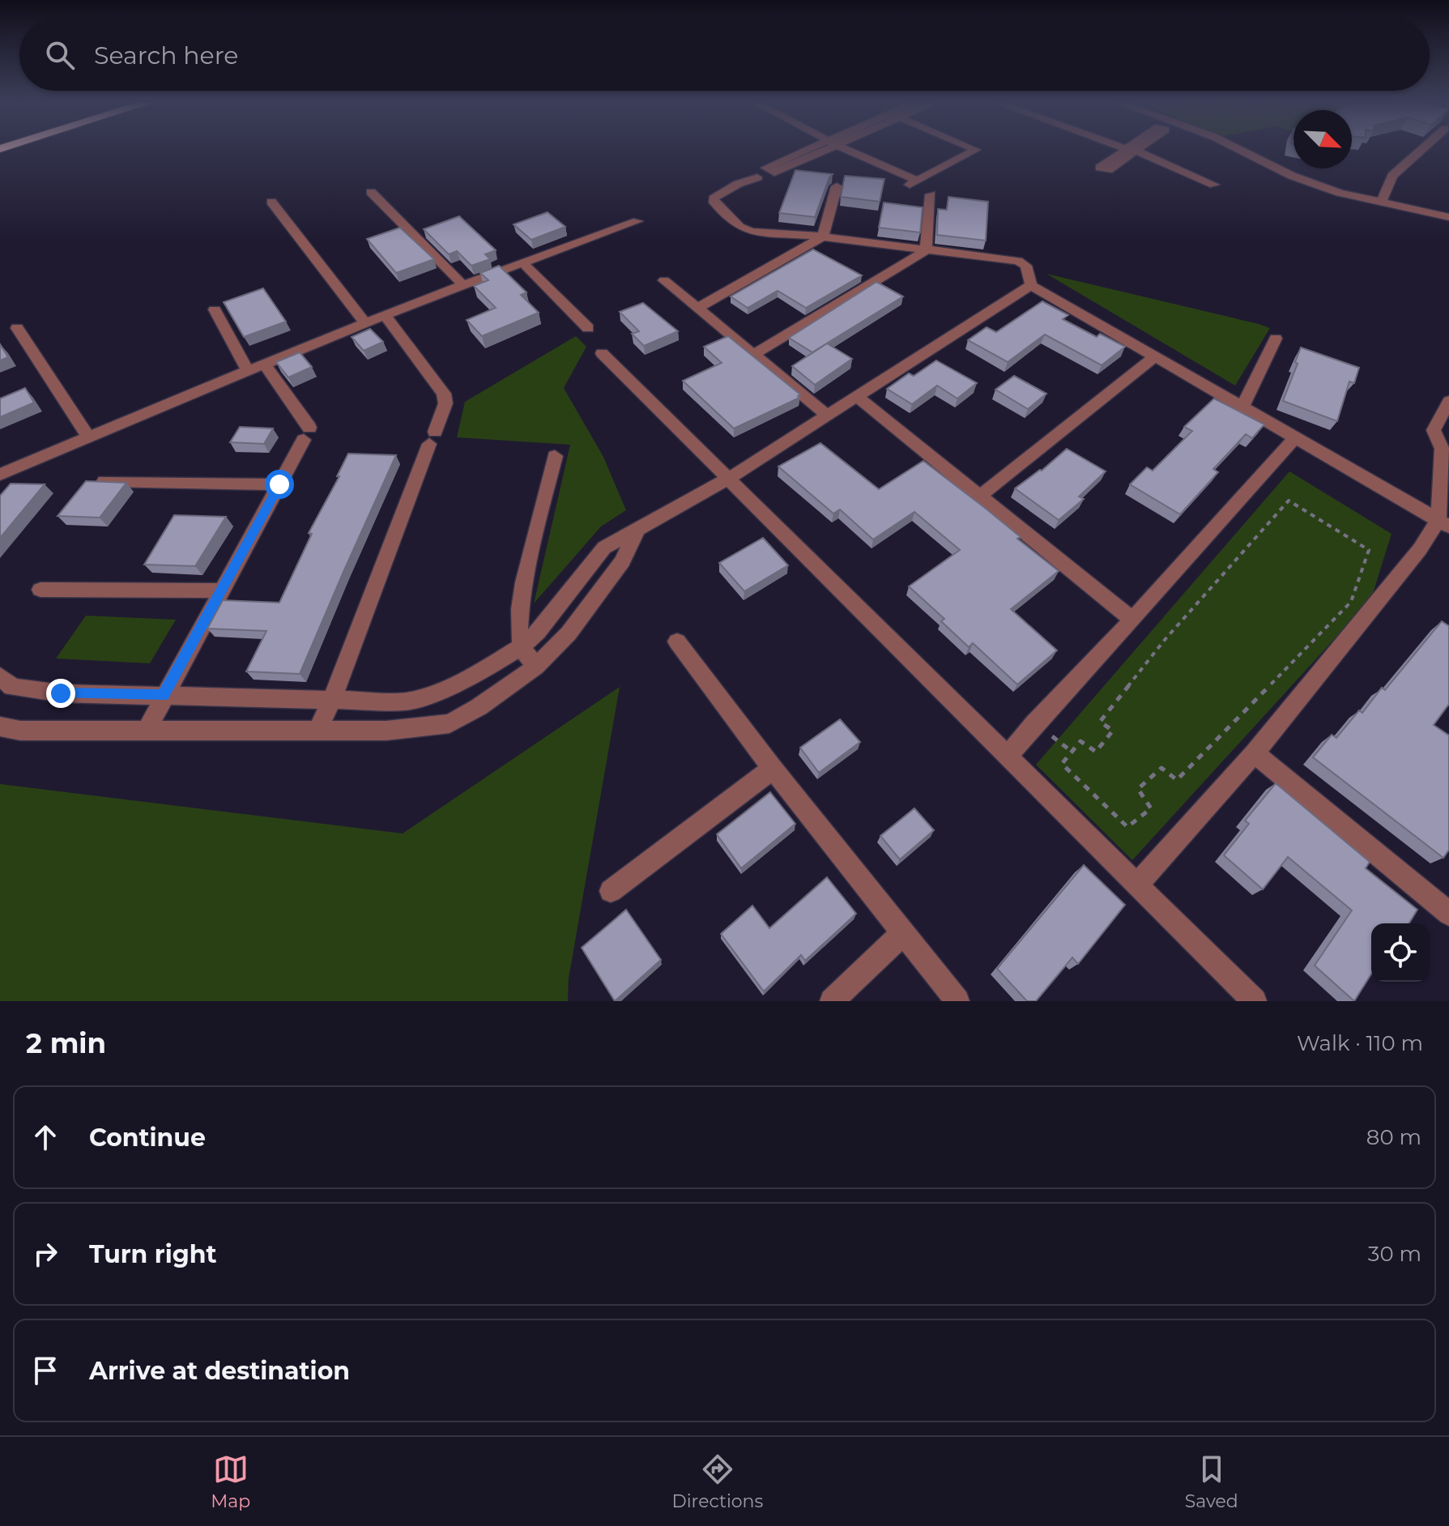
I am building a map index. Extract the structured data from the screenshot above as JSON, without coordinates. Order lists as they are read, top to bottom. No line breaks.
{"north":"bottom right","page":{"search":"Search here","heading":["2 min","Walk · 110 m"],"list":[["Continue","80 m"],["Turn right","30 m"],"Arrive at destination"],"nav":["Map","Directions","Saved"]}}
